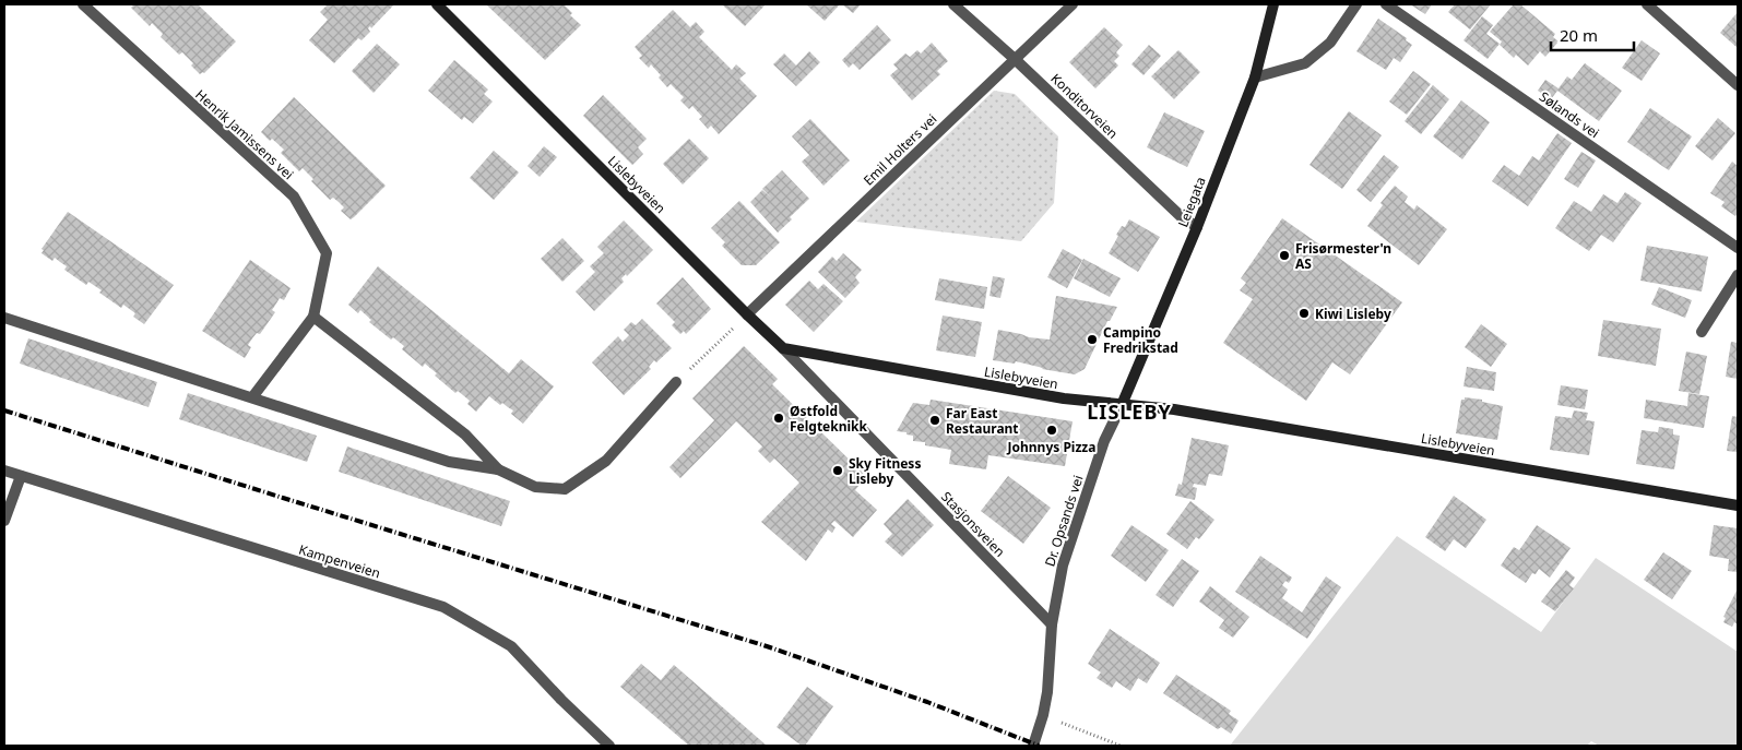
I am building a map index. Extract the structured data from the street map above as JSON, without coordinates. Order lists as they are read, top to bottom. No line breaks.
{"streets":{"street":["Konditorveien","Sølands vei","Henrik Jamissens vei","Emil Holters vei","Lislebyveien","Leiegata","Dr. Opsands vei","Stasjonsveien","Kampenveien"]},"crossings":[["Konditorveien","Emil Holters vei"],["Konditorveien","Leiegata"],["Emil Holters vei","Lislebyveien"],["Lislebyveien","Leiegata"],["Lislebyveien","Dr. Opsands vei"],["Lislebyveien","Stasjonsveien"],["Leiegata","Dr. Opsands vei"],["Dr. Opsands vei","Stasjonsveien"]],"districts":["LISLEBY"],"places":["Frisørmester'n AS","Kiwi Lisleby","Campino Fredrikstad","Østfold Felgteknikk","Far East Restaurant","Johnnys Pizza","Sky Fitness Lisleby"],"scale_bar":"20 m"}
